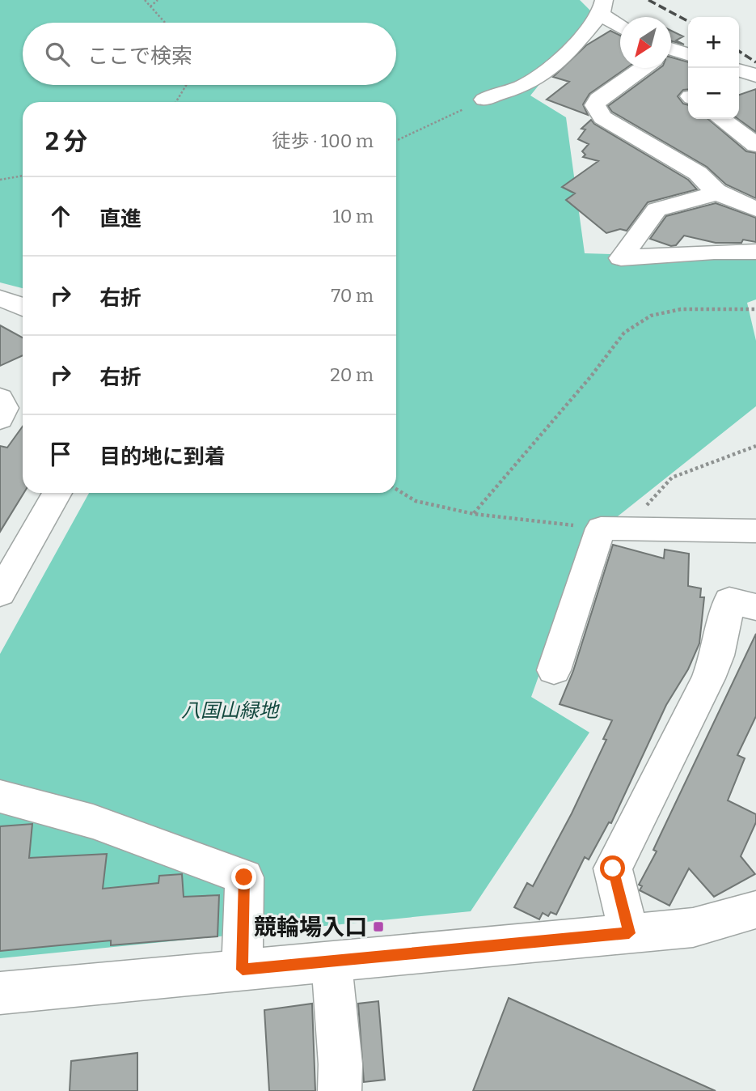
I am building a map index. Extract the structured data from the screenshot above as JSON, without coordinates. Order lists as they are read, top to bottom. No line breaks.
{"parks":["八国山緑地"],"places":{"transit":["競輪場入口"]},"north":"bottom left","page":{"map_buttons":["+","−"],"search":"ここで検索","heading":["2 分","徒歩 · 100 m"],"list":[["直進","10 m"],["右折","70 m"],["右折","20 m"],"目的地に到着"]}}
